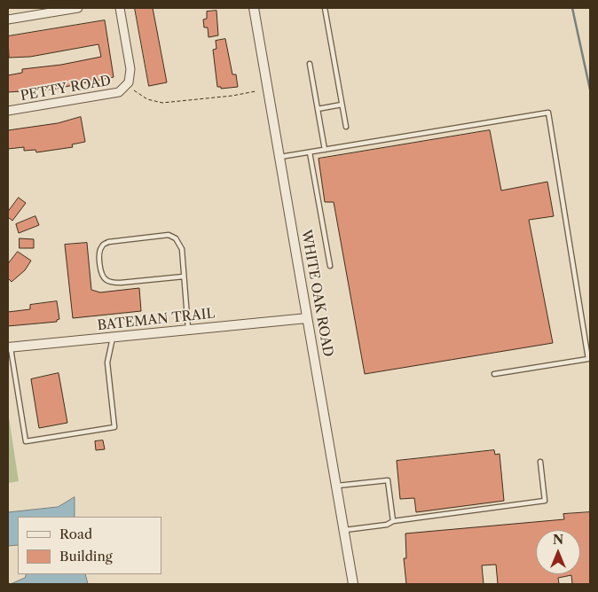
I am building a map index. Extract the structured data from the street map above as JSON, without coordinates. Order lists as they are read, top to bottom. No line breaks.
{"streets":{"street":["PETTY ROAD","WHITE OAK ROAD","BATEMAN TRAIL"]},"crossings":[["WHITE OAK ROAD","BATEMAN TRAIL"]],"legend":["Road","Building"],"north":"top"}
